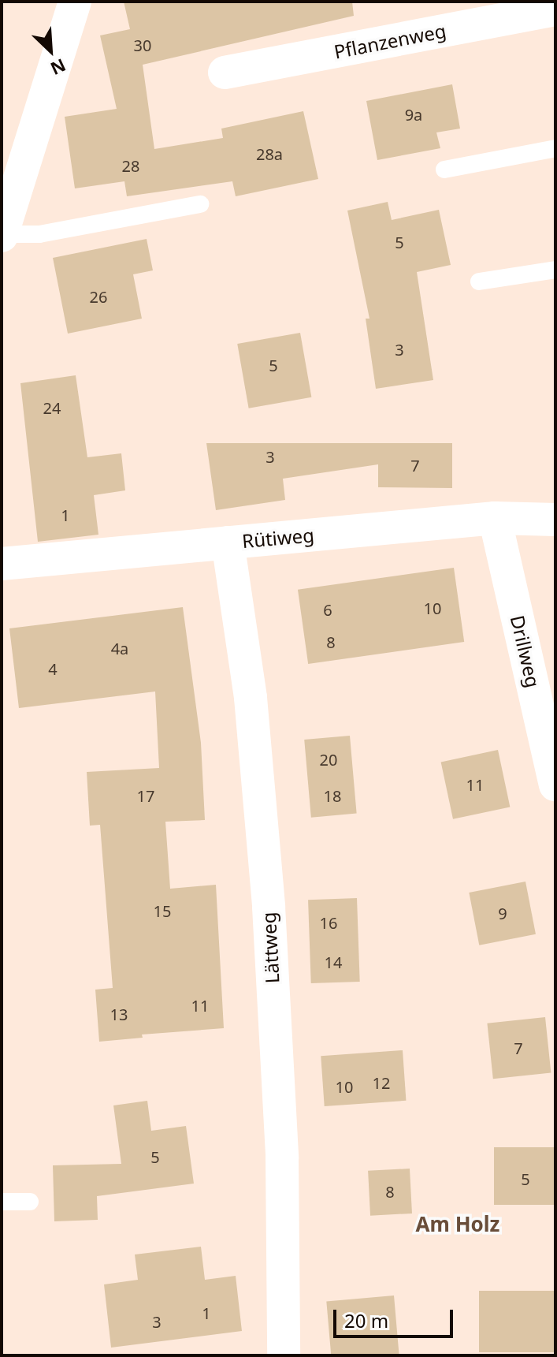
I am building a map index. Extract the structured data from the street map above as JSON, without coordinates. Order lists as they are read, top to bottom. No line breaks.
{"streets":{"street":["Pflanzenweg","Rütiweg","Drillweg","Lättweg"]},"crossings":[["Rütiweg","Drillweg"],["Rütiweg","Lättweg"]],"districts":["Am Holz"],"house_numbers":["30","9a","28a","28","5","26","3","5","24","3","7","1","10","6","8","4a","4","20","11","17","18","15","9","16","14","11","13","7","12","10","5","5","8","1","3"],"scale_bar":"20 m","north":"bottom right"}
